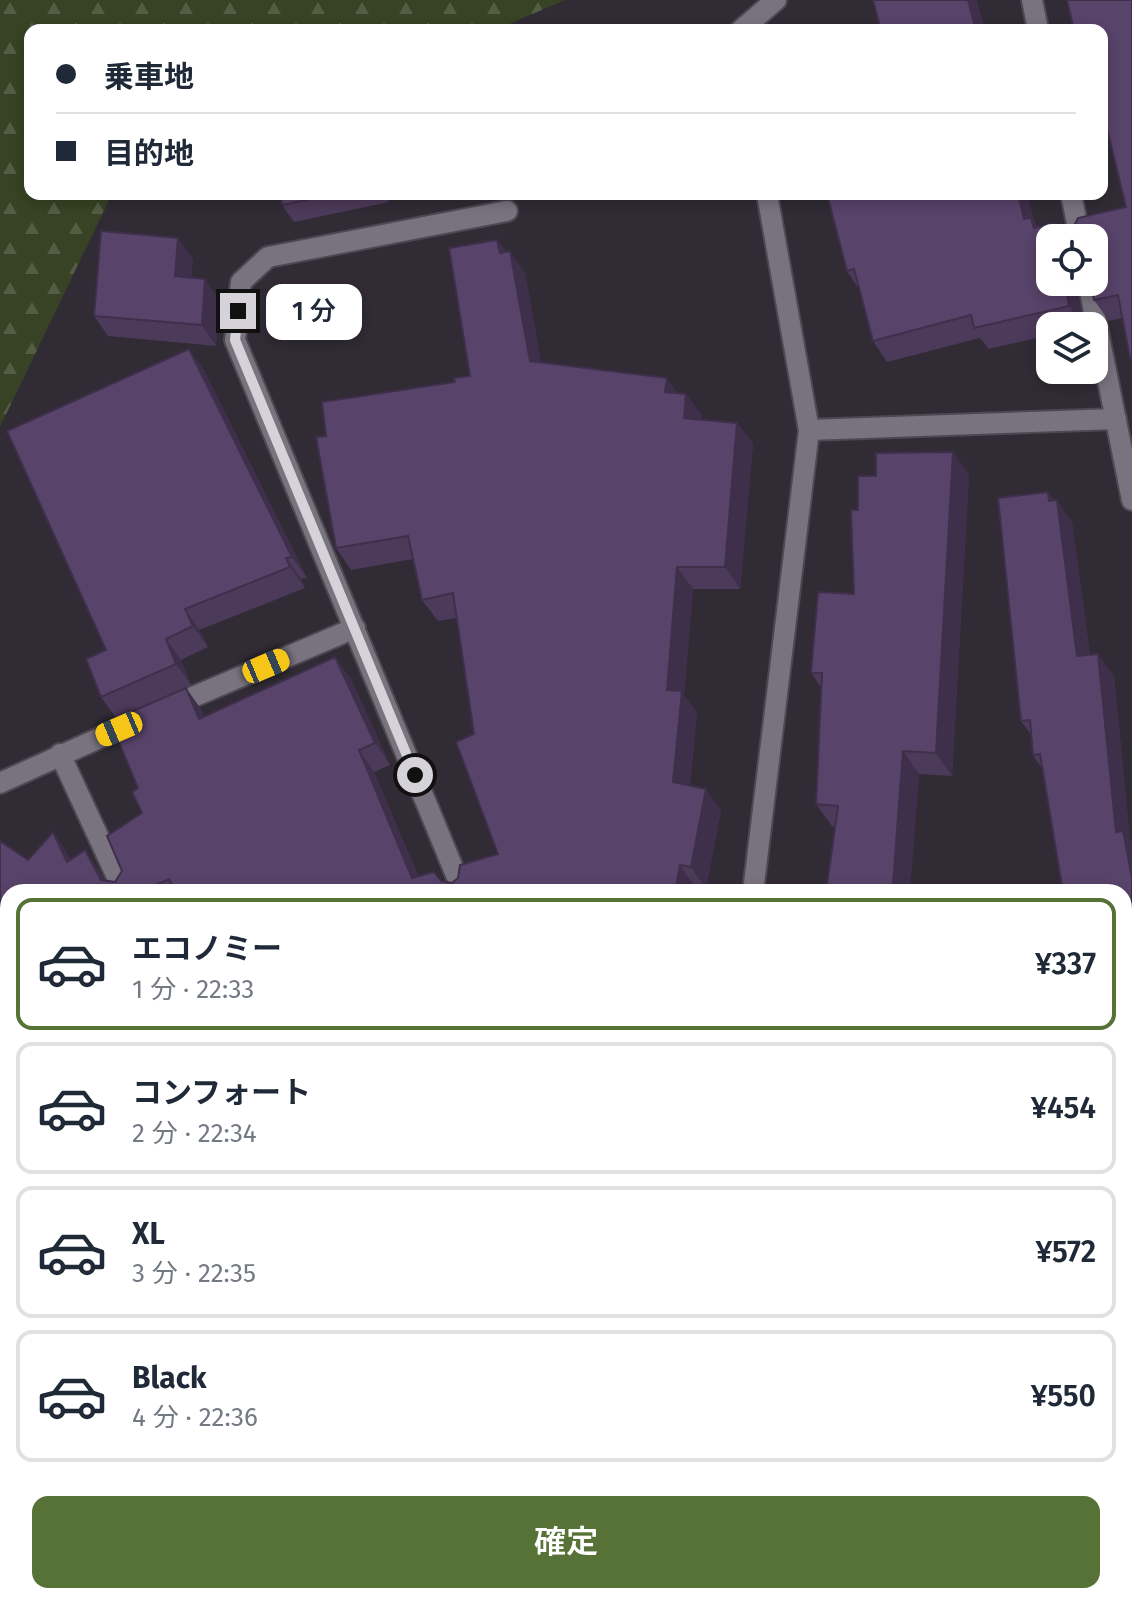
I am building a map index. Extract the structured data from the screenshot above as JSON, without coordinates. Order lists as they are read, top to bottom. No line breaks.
{"page":{"banner":["乗車地","目的地"],"bubble":"1 分","list":[{"name":"エコノミー","note":"1 分 · 22:33","value":"¥337"},{"name":"コンフォート","note":"2 分 · 22:34","value":"¥454"},{"name":"XL","note":"3 分 · 22:35","value":"¥572"},{"name":"Black","note":"4 分 · 22:36","value":"¥550"}],"buttons":"確定"}}
